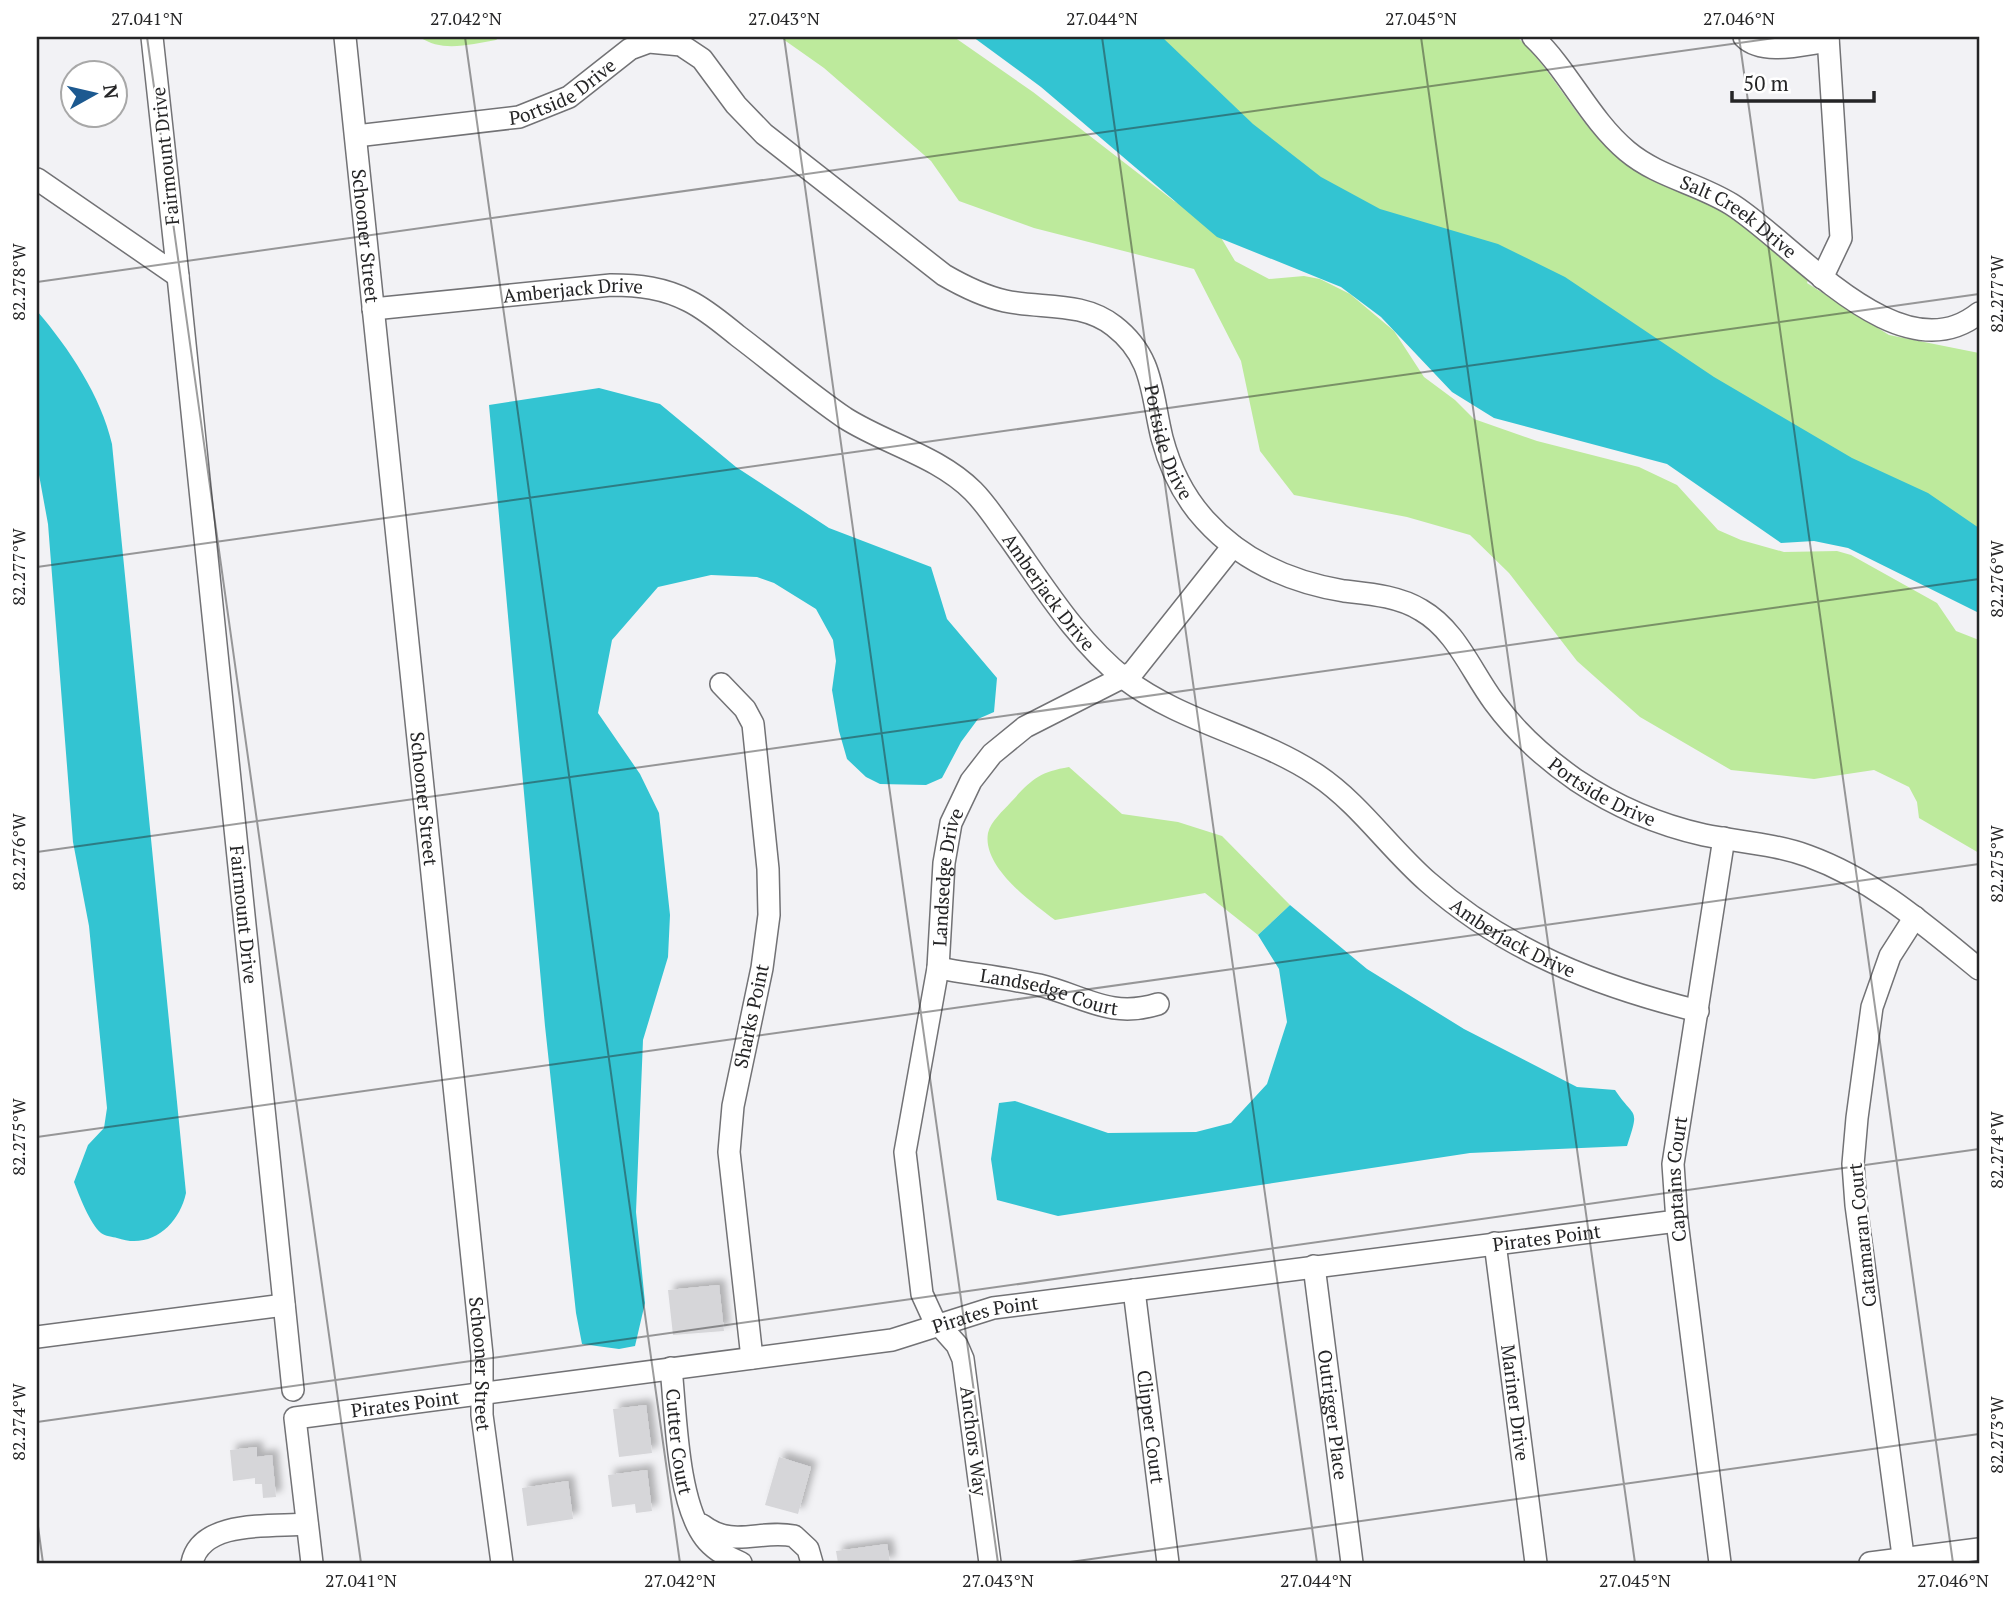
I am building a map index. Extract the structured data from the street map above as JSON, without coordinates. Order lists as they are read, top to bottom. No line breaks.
{"streets":{"street":["Portside Drive","Fairmount Drive","Salt Creek Drive","Schooner Street","Amberjack Drive","Landsedge Drive","Landsedge Court","Sharks Point","Captains Court","Catamaran Court","Pirates Point","Mariner Drive","Outrigger Place","Clipper Court","Anchors Way","Cutter Court"]},"crossings":[["Portside Drive","Schooner Street"],["Portside Drive","Landsedge Drive"],["Portside Drive","Captains Court"],["Portside Drive","Catamaran Court"],["Schooner Street","Amberjack Drive"],["Schooner Street","Pirates Point"],["Amberjack Drive","Landsedge Drive"],["Amberjack Drive","Captains Court"],["Landsedge Drive","Landsedge Court"],["Landsedge Drive","Pirates Point"],["Landsedge Drive","Anchors Way"],["Sharks Point","Pirates Point"],["Captains Court","Pirates Point"],["Pirates Point","Mariner Drive"],["Pirates Point","Outrigger Place"],["Pirates Point","Clipper Court"],["Pirates Point","Anchors Way"],["Pirates Point","Cutter Court"]],"scale_bar":"50 m","north":"right","coordinates":["27.041°N","27.042°N","27.043°N","27.044°N","27.045°N","27.046°N","82.278°W","82.277°W","82.276°W","82.275°W","82.274°W","82.273°W"]}
